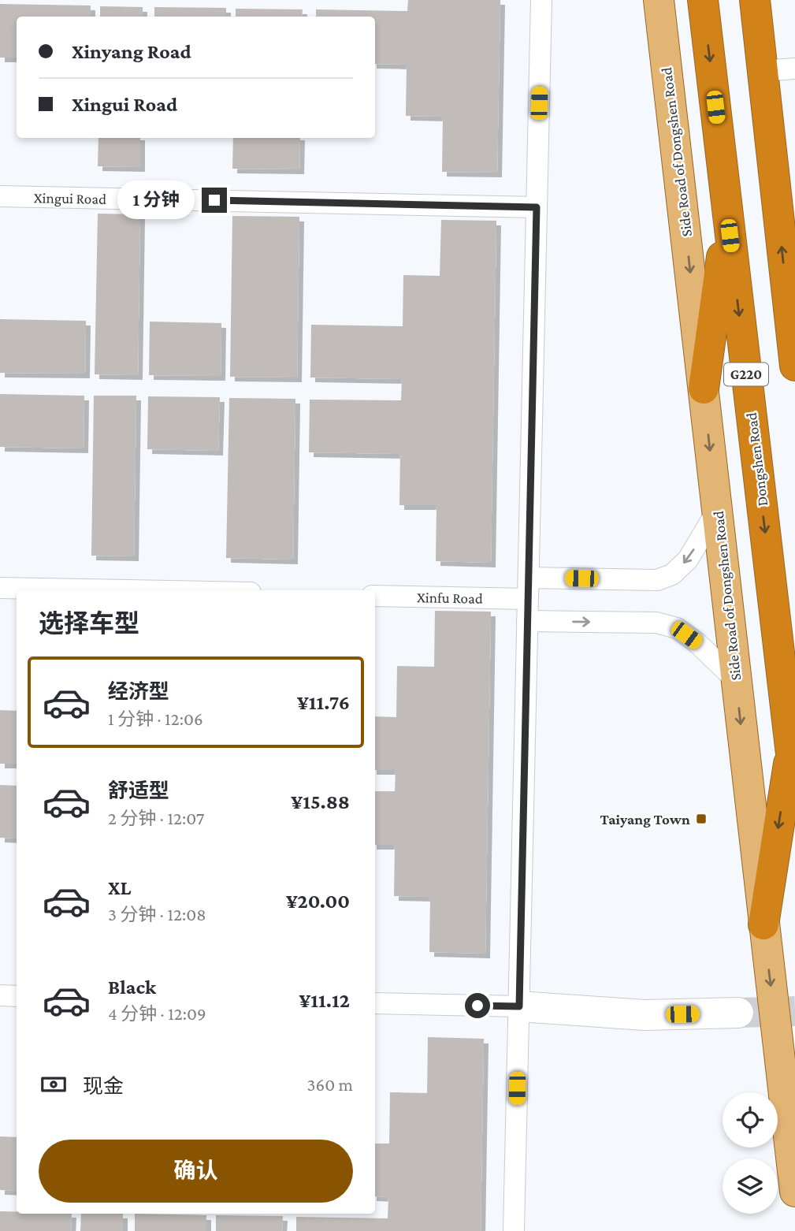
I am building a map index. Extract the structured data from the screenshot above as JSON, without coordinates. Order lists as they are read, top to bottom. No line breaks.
{"streets":{"highway":["G220","Dongshen Road"],"main road":["Side Road of Dongshen Road"],"street":["Xingui Road","Xinfu Road"]},"one_way":["Side Road of Dongshen Road"],"places":{"transit":["Taiyang Town"]},"page":{"banner":["Xinyang Road","Xingui Road"],"bubble":"1 分钟","heading":"选择车型","list":[{"name":"经济型","note":"1 分钟 · 12:06","value":"¥11.76"},{"name":"舒适型","note":"2 分钟 · 12:07","value":"¥15.88"},{"name":"XL","note":"3 分钟 · 12:08","value":"¥20.00"},{"name":"Black","note":"4 分钟 · 12:09","value":"¥11.12"}],"pay":["现金","360 m"],"buttons":"确认"}}
